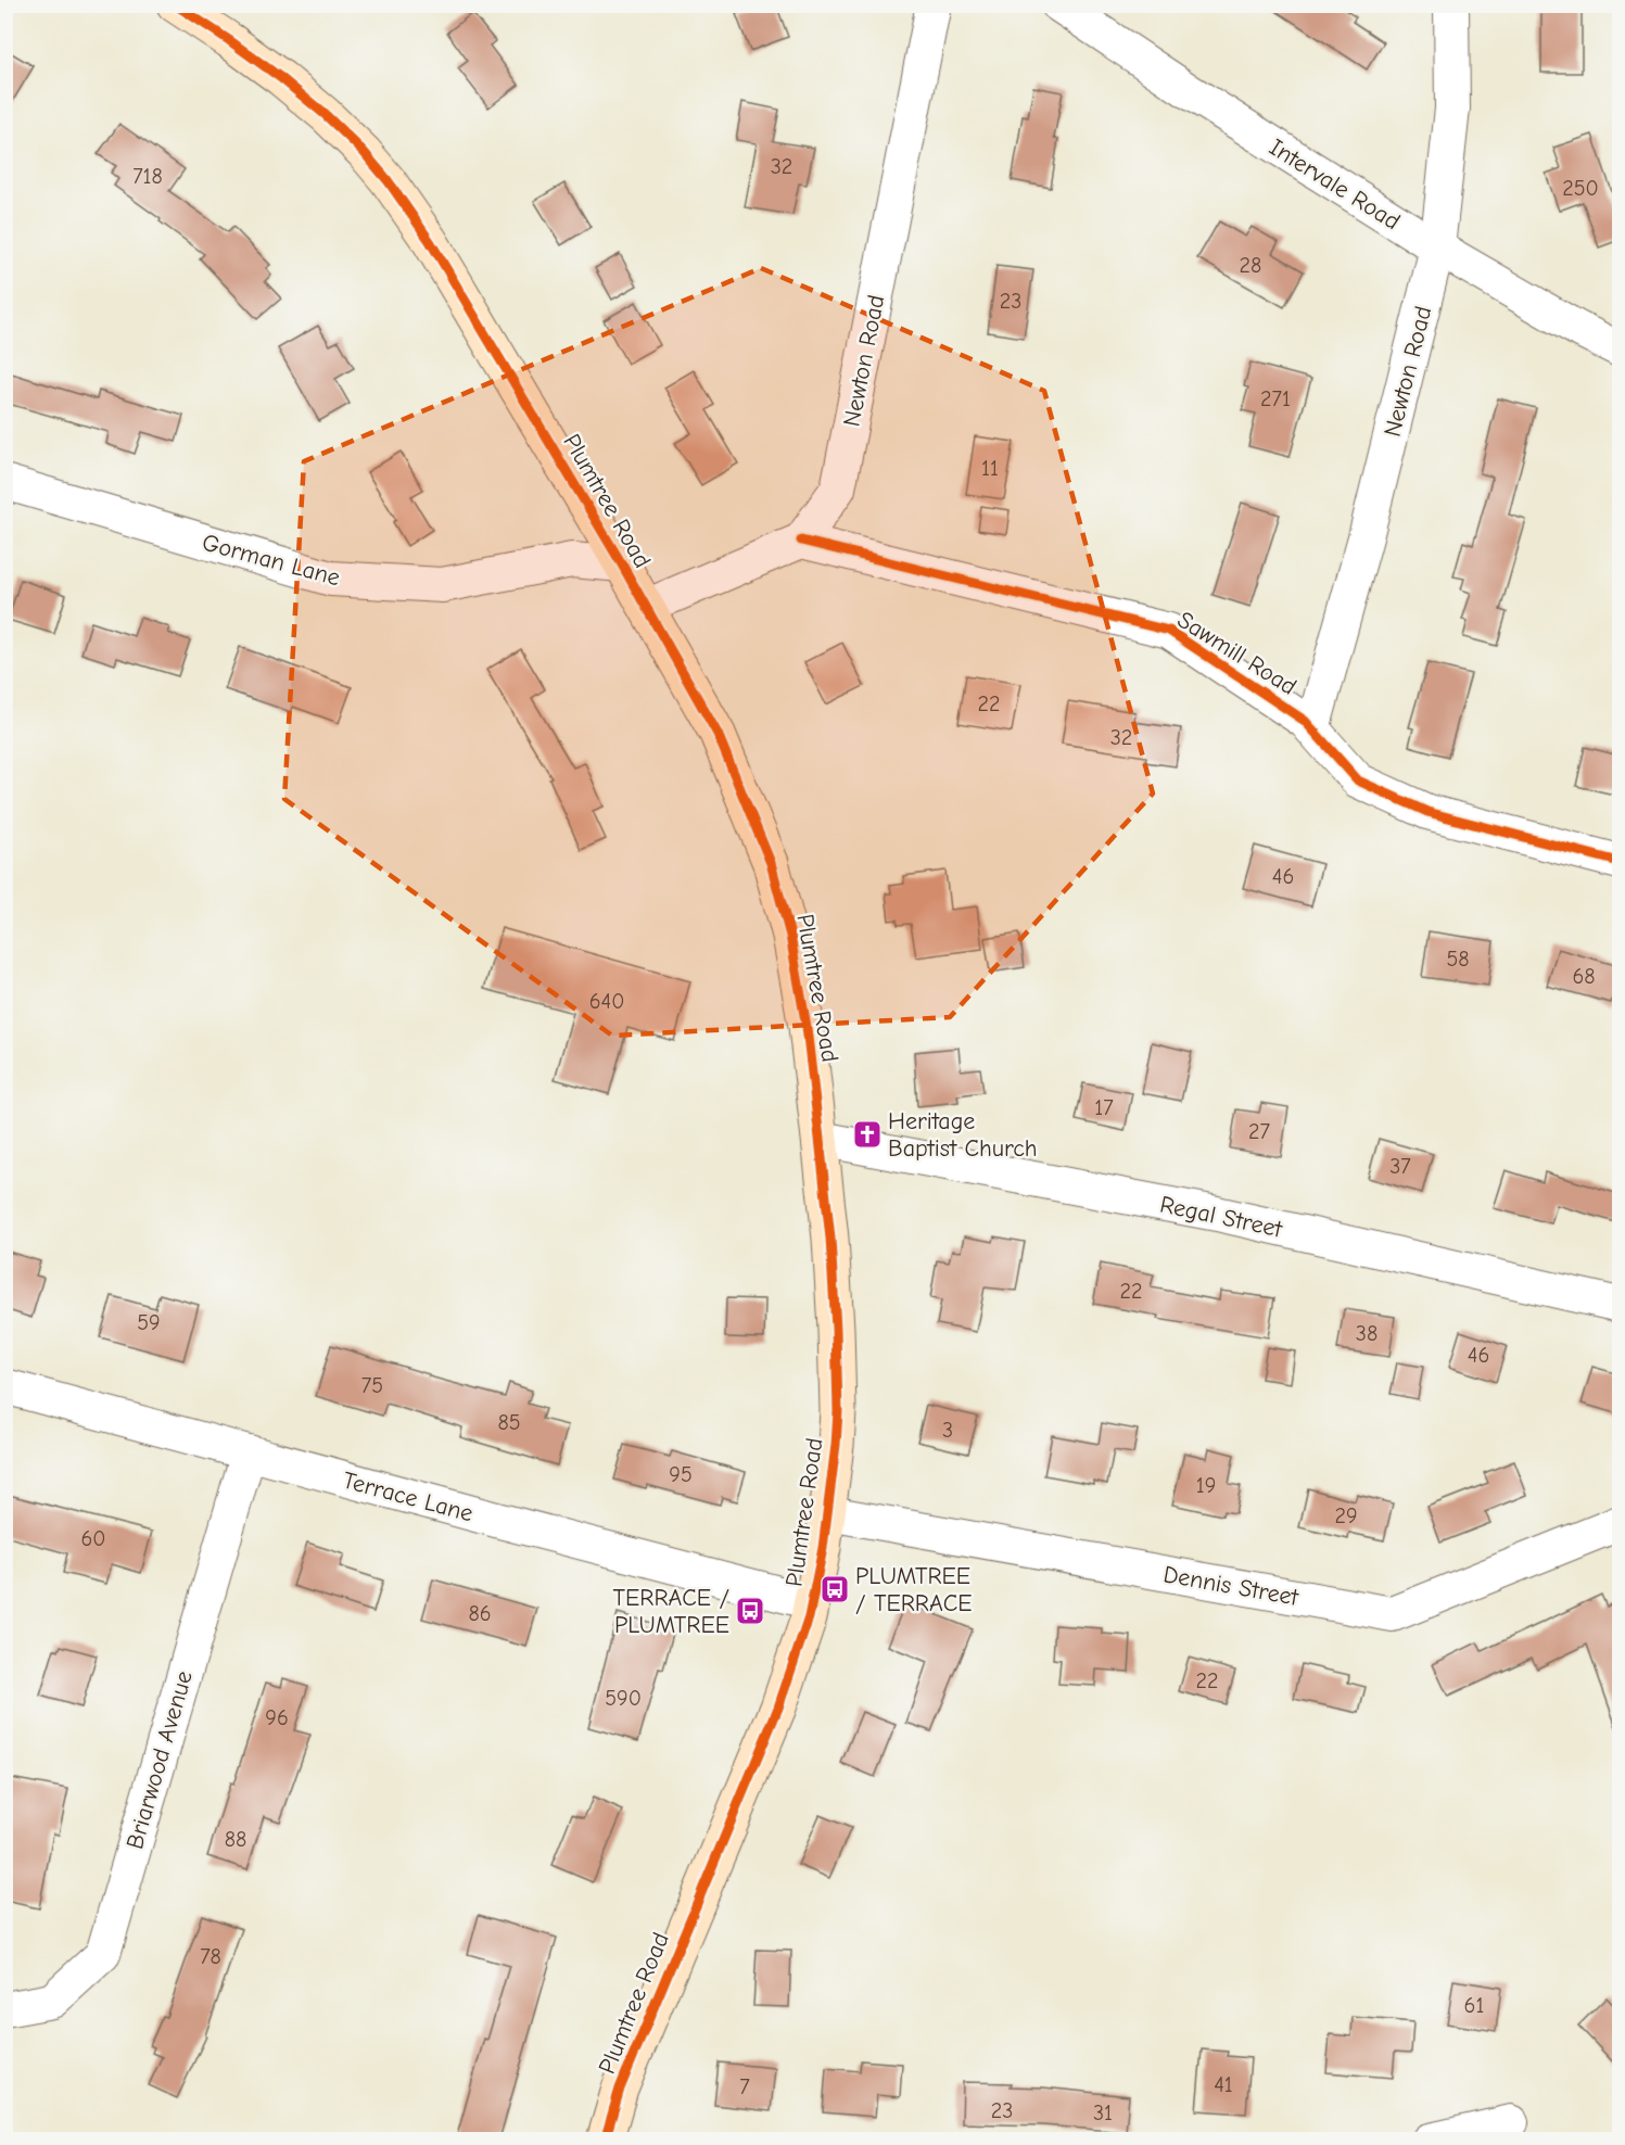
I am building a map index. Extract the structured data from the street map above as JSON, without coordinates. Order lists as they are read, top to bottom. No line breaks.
{"streets":{"street":["Intervale Road","Newton Road","Plumtree Road","Gorman Lane","Sawmill Road","Regal Street","Terrace Lane","Dennis Street","Briarwood Avenue"]},"crossings":[["Intervale Road","Newton Road"],["Newton Road","Sawmill Road"],["Plumtree Road","Gorman Lane"],["Plumtree Road","Regal Street"],["Plumtree Road","Terrace Lane"],["Plumtree Road","Dennis Street"],["Terrace Lane","Briarwood Avenue"]],"places":{"church":["Heritage Baptist Church"],"bus stop":["PLUMTREE / TERRACE","TERRACE / PLUMTREE"]},"house_numbers":["32","718","250","28","23","271","11","22","32","46","58","68","640","17","27","37","22","59","38","46","75","85","3","95","19","29","60","86","22","590","96","88","78","61","41","7","23","31"]}
